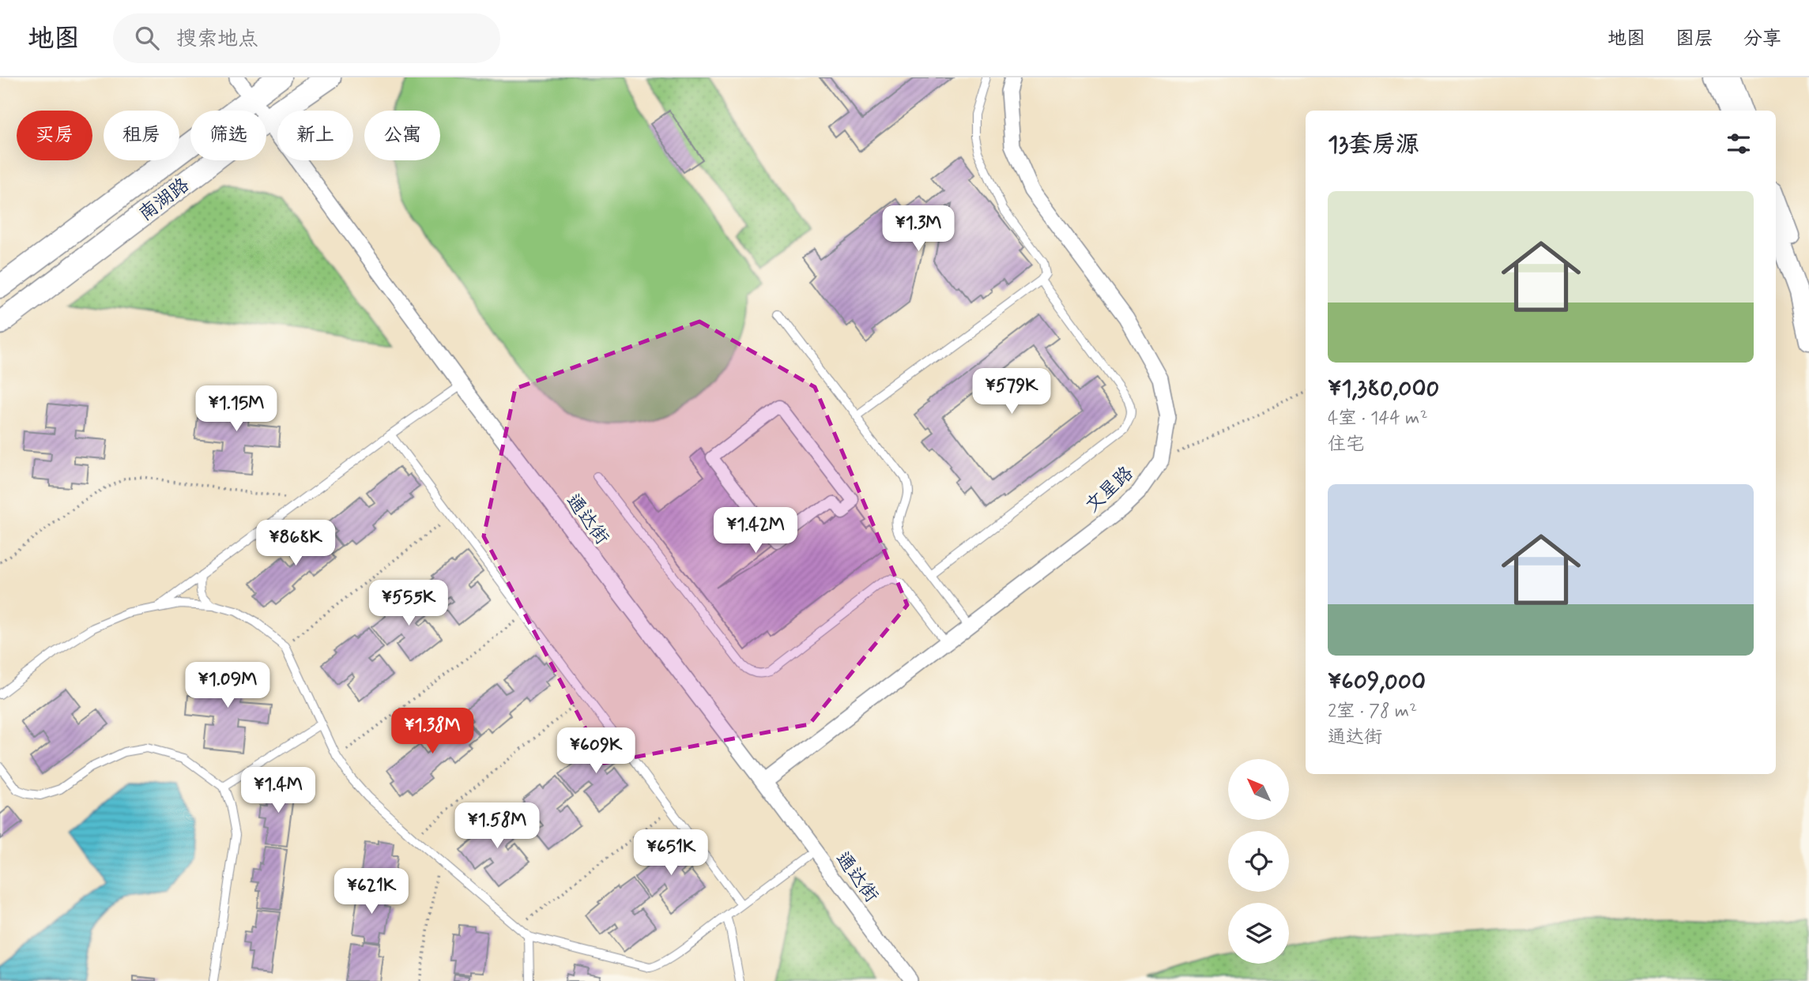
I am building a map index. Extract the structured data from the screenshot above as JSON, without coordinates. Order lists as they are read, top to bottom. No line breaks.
{"streets":{"main road":["南湖路"],"street":["文星路","通达街"]},"crossings":[["南湖路","通达街"],["文星路","通达街"]],"north":"top left","page":{"header":"地图","search":"搜索地点","nav":["地图","图层","分享"],"chip":["买房","租房","筛选","新上","公寓"],"heading":"13套房源","list":[{"name":"¥1,380,000","note":"4室 · 144 m² · 住宅"},{"name":"¥609,000","note":"2室 · 78 m² · 通达街"}],"price":["¥1.3M","¥579K","¥1.15M","¥1.42M","¥868K","¥555K","¥1.09M","¥1.38M","¥609K","¥1.4M","¥1.58M","¥651K","¥621K"]}}
